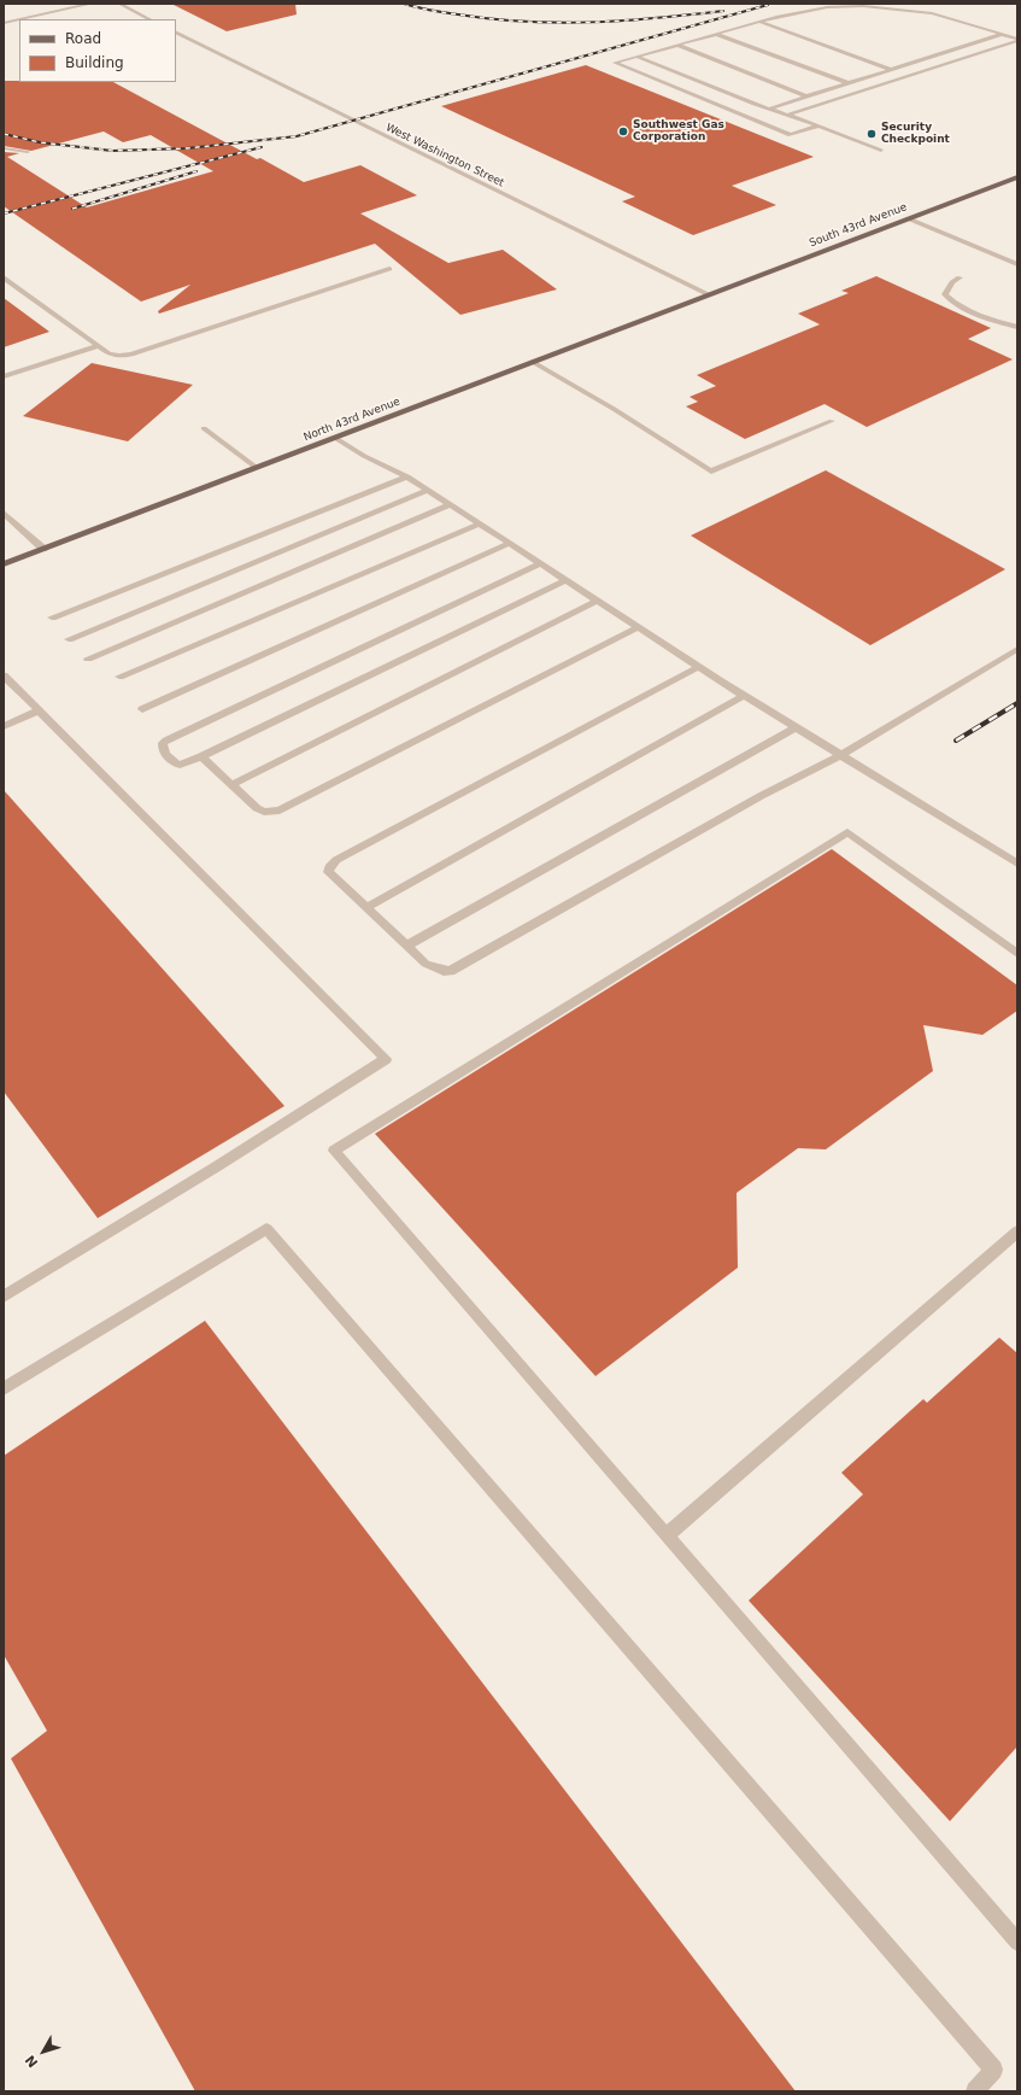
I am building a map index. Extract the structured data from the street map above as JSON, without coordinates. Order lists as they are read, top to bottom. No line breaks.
{"streets":{"main road":["South 43rd Avenue","North 43rd Avenue"],"street":["West Washington Street"]},"crossings":[["West Washington Street","South 43rd Avenue"],["West Washington Street","North 43rd Avenue"],["South 43rd Avenue","North 43rd Avenue"]],"places":["Southwest Gas Corporation","Security Checkpoint"],"legend":["Road","Building"],"north":"bottom left"}
